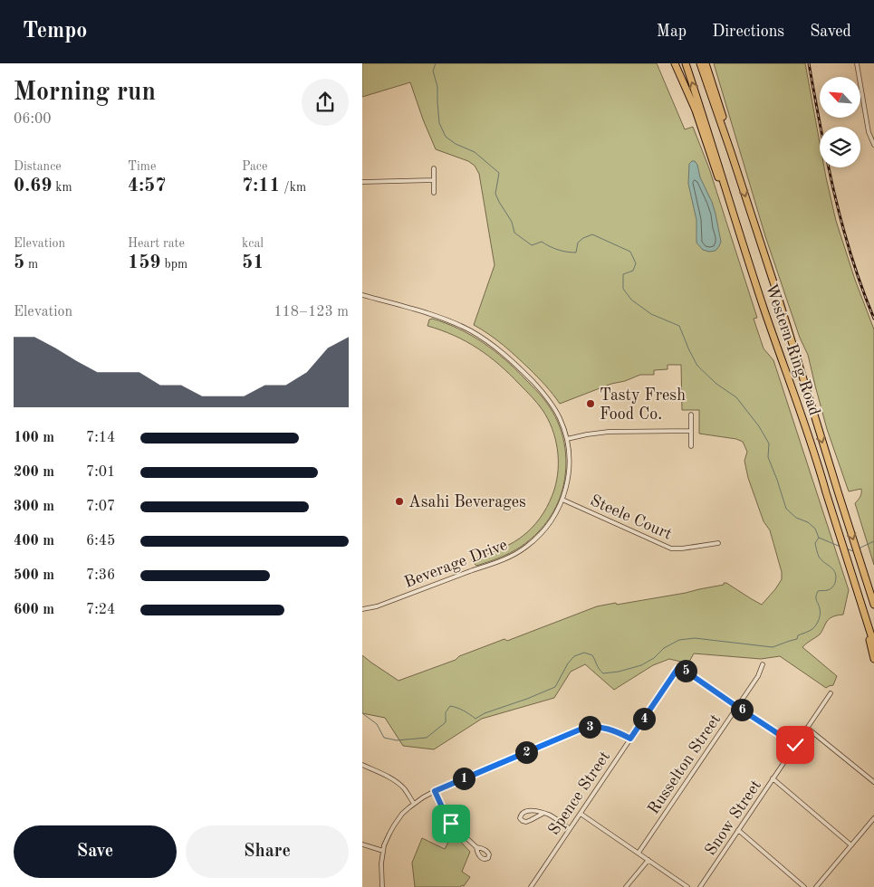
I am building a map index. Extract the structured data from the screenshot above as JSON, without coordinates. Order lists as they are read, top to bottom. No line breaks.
{"streets":{"highway":["Western Ring Road"],"street":["Steele Court","Beverage Drive","Russelton Street","Spence Street","Snow Street"]},"crossings":[["Steele Court","Beverage Drive"],["Russelton Street","Spence Street"]],"places":["Tasty Fresh Food Co.","Asahi Beverages"],"north":"top left","page":{"header":"Tempo","nav":["Map","Directions","Saved"],"heading":["Morning run","06:00"],"stats":[["Distance","0.69 km"],["Time","4:57"],["Pace","7:11 /km"],["Elevation","5 m"],["Heart rate","159 bpm"],["kcal","51"]],"chart":["Elevation","118–123 m"],"list":[{"name":"100 m","note":"7:14"},{"name":"200 m","note":"7:01"},{"name":"300 m","note":"7:07"},{"name":"400 m","note":"6:45"},{"name":"500 m","note":"7:36"},{"name":"600 m","note":"7:24"}],"pins":["5","6","4","3","2","1"],"buttons":["Save","Share"]}}
